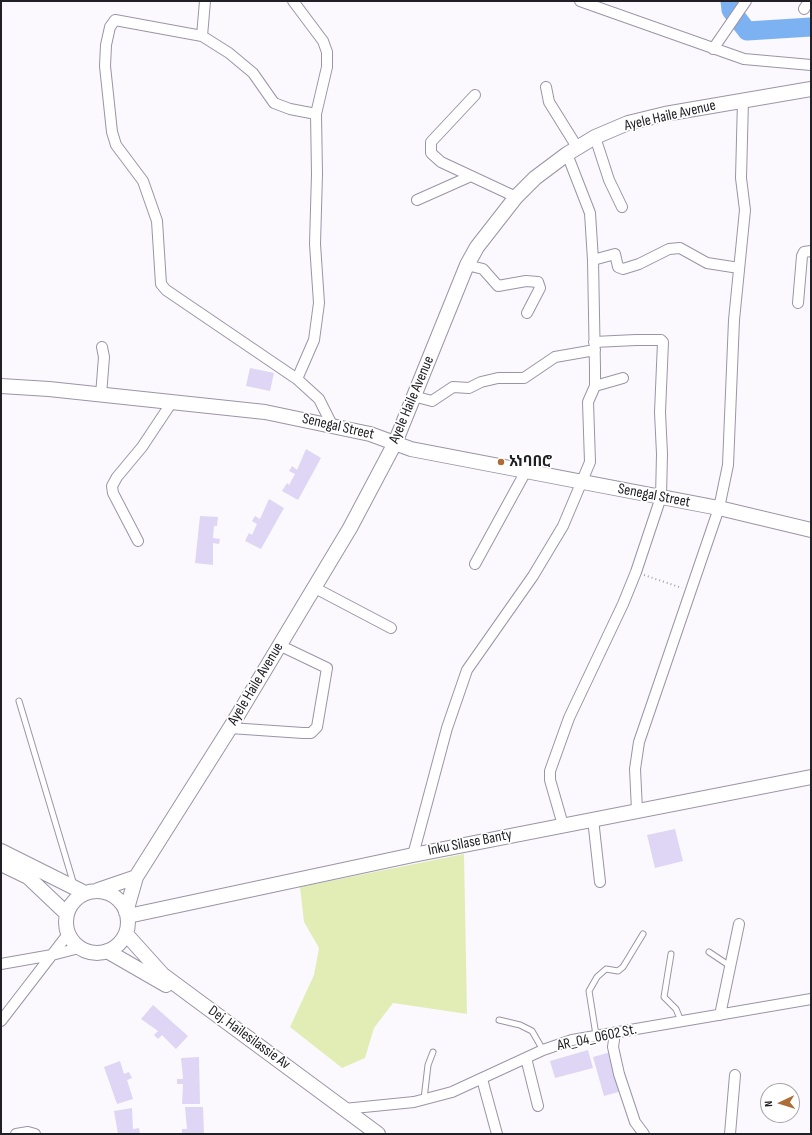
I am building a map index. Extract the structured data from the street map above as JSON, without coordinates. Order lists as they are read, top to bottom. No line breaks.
{"streets":{"main road":["Ayele Haile Avenue","Senegal Street","Inku Silase Banty","Dej. Hailesilassie Av"],"street":["AR_04_0602 St."]},"crossings":[["Ayele Haile Avenue","Senegal Street"],["Ayele Haile Avenue","Inku Silase Banty"],["Ayele Haile Avenue","Dej. Hailesilassie Av"],["Inku Silase Banty","Dej. Hailesilassie Av"],["Dej. Hailesilassie Av","AR_04_0602 St."]],"places":["አነባበሮ"],"north":"left"}
